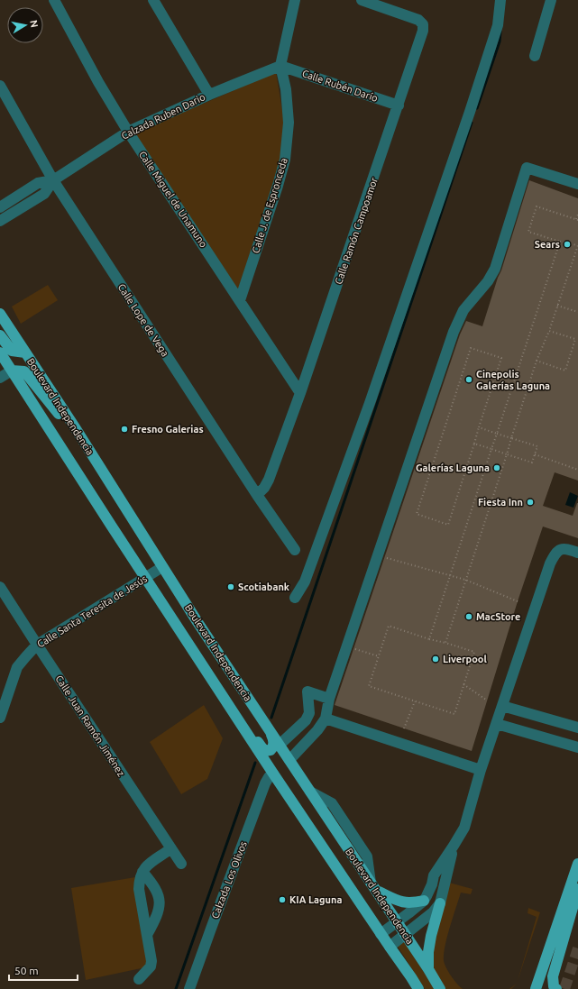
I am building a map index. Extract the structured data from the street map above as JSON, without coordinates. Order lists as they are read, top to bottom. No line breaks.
{"streets":{"main road":["Boulevard Independencia"],"street":["Calle Rubén Darío","Calzada Ruben Dario","Calle Miguel de Unamuno","Calle J. de Espronceda","Calle Ramón Campoamor","Calle Lope de Vega","Calle Santa Teresita de Jesús","Calle Juan Ramón Jiménez","Calzada Los Olivos"]},"crossings":[["Calle Rubén Darío","Calzada Ruben Dario"],["Calle Rubén Darío","Calle J. de Espronceda"],["Calle Rubén Darío","Calle Ramón Campoamor"],["Calzada Ruben Dario","Calle Miguel de Unamuno"],["Calzada Ruben Dario","Calle J. de Espronceda"],["Calzada Ruben Dario","Calle Lope de Vega"],["Calle Miguel de Unamuno","Calle J. de Espronceda"],["Calle Miguel de Unamuno","Calle Ramón Campoamor"],["Calle Ramón Campoamor","Calle Lope de Vega"],["Boulevard Independencia","Calle Santa Teresita de Jesús"],["Boulevard Independencia","Calzada Los Olivos"],["Calle Santa Teresita de Jesús","Calle Juan Ramón Jiménez"]],"places":["Sears","Cinepolis Galerías Laguna","Fresno Galerias","Galerías Laguna","Fiesta Inn","Scotiabank","MacStore","Liverpool","KIA Laguna"],"scale_bar":"50 m","north":"right"}
